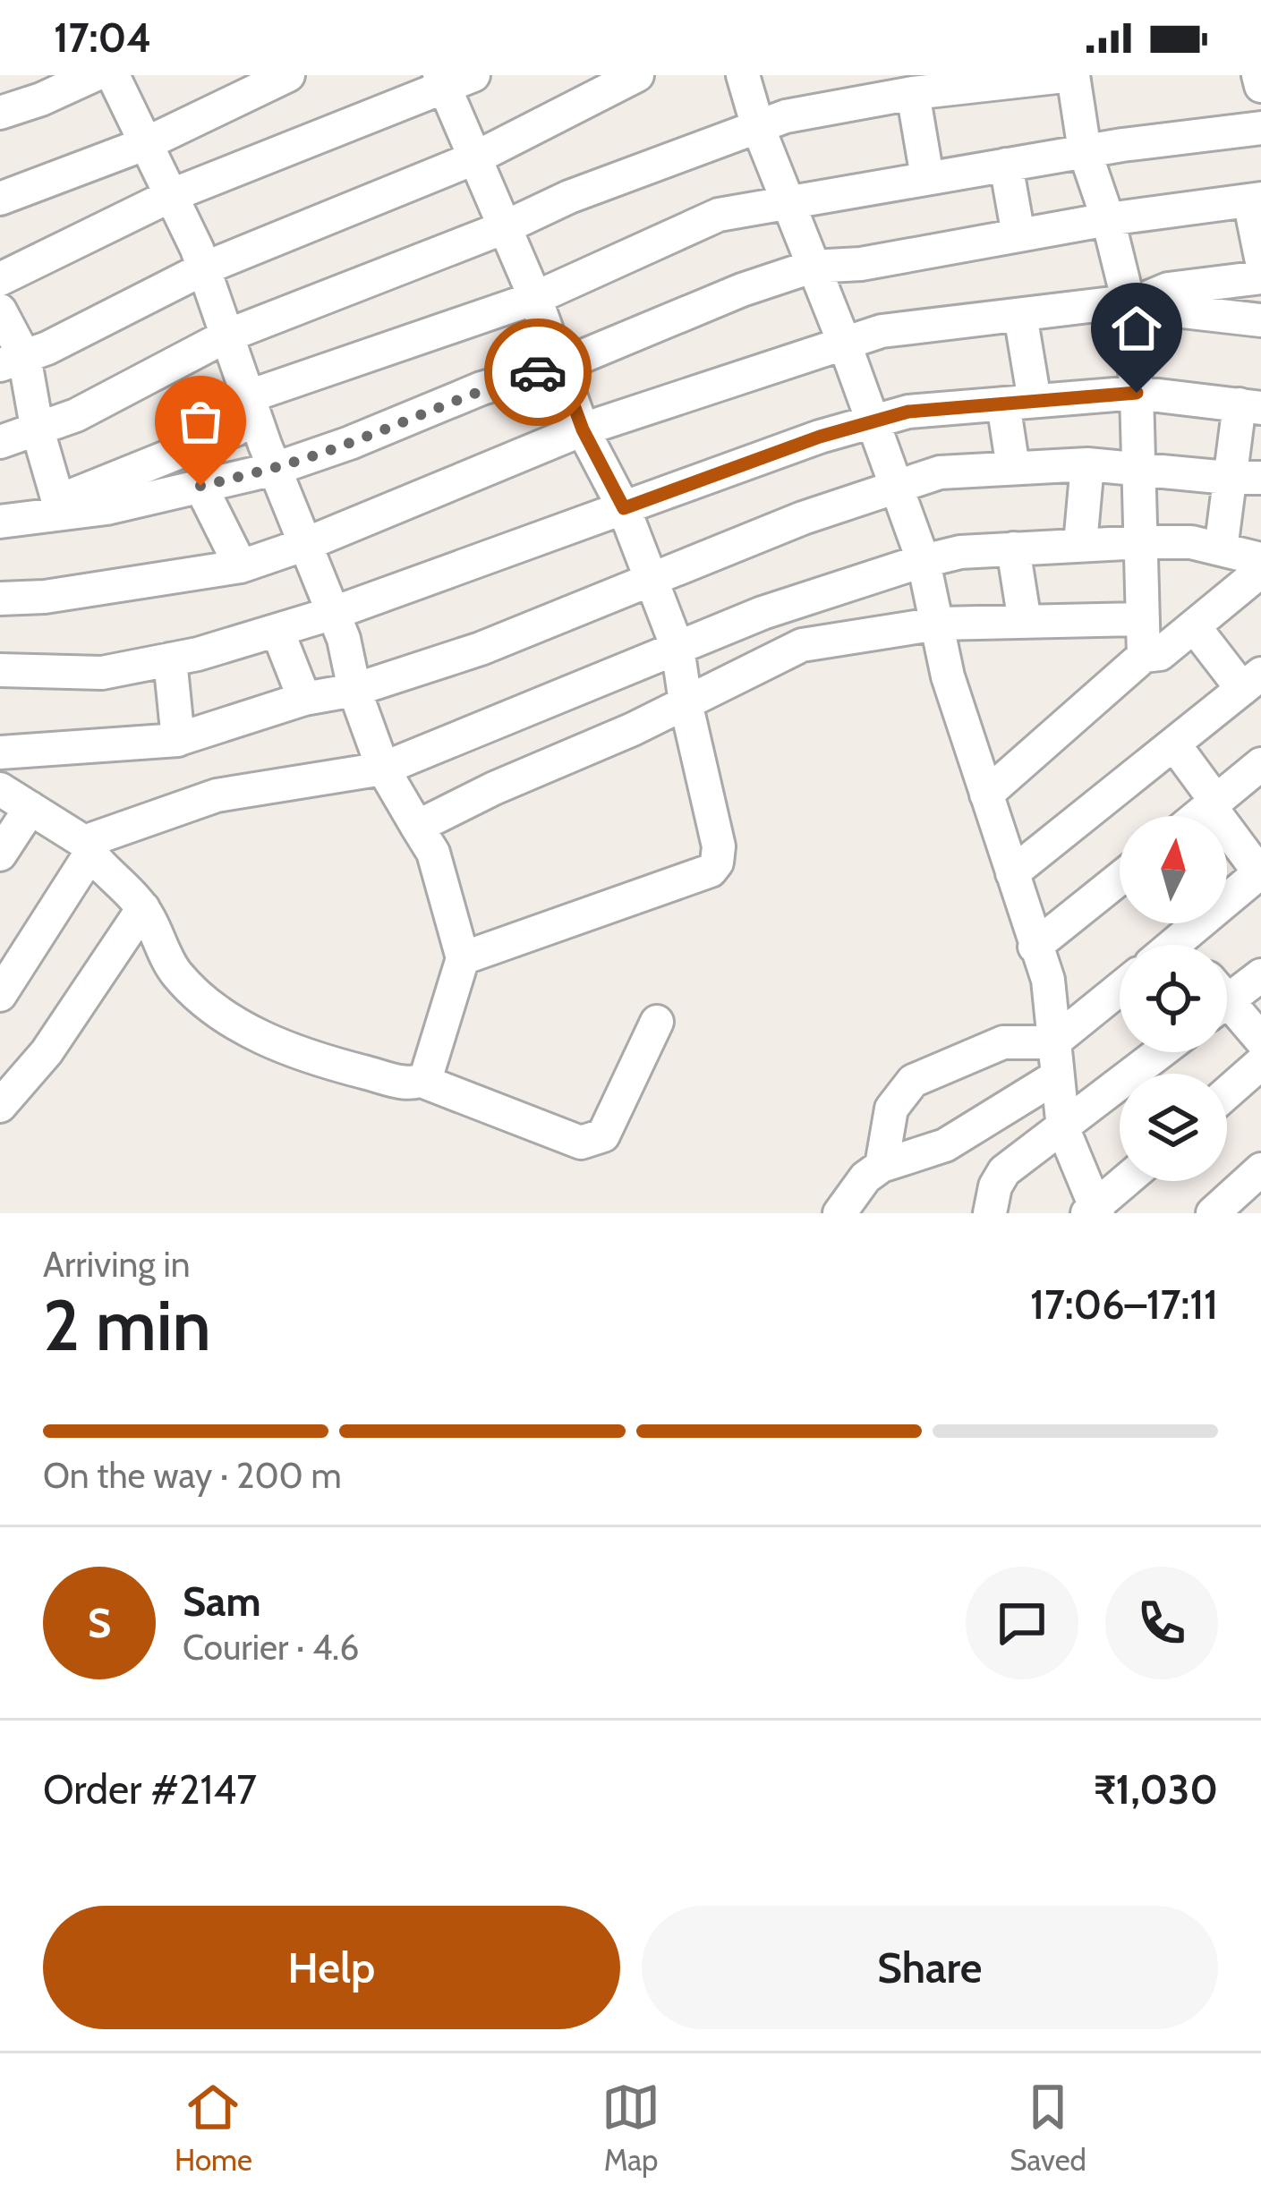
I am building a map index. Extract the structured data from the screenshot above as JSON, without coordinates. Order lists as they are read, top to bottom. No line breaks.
{"north":"top","page":{"status":"17:04","heading":["2 min","Arriving in","17:06–17:11"],"panel":["Sam","Courier · 4.6","Order #2147","₹1,030"],"bar":"On the way · 200 m","round":"S","buttons":["Help","Share"],"tabs":["Home","Map","Saved"]}}
